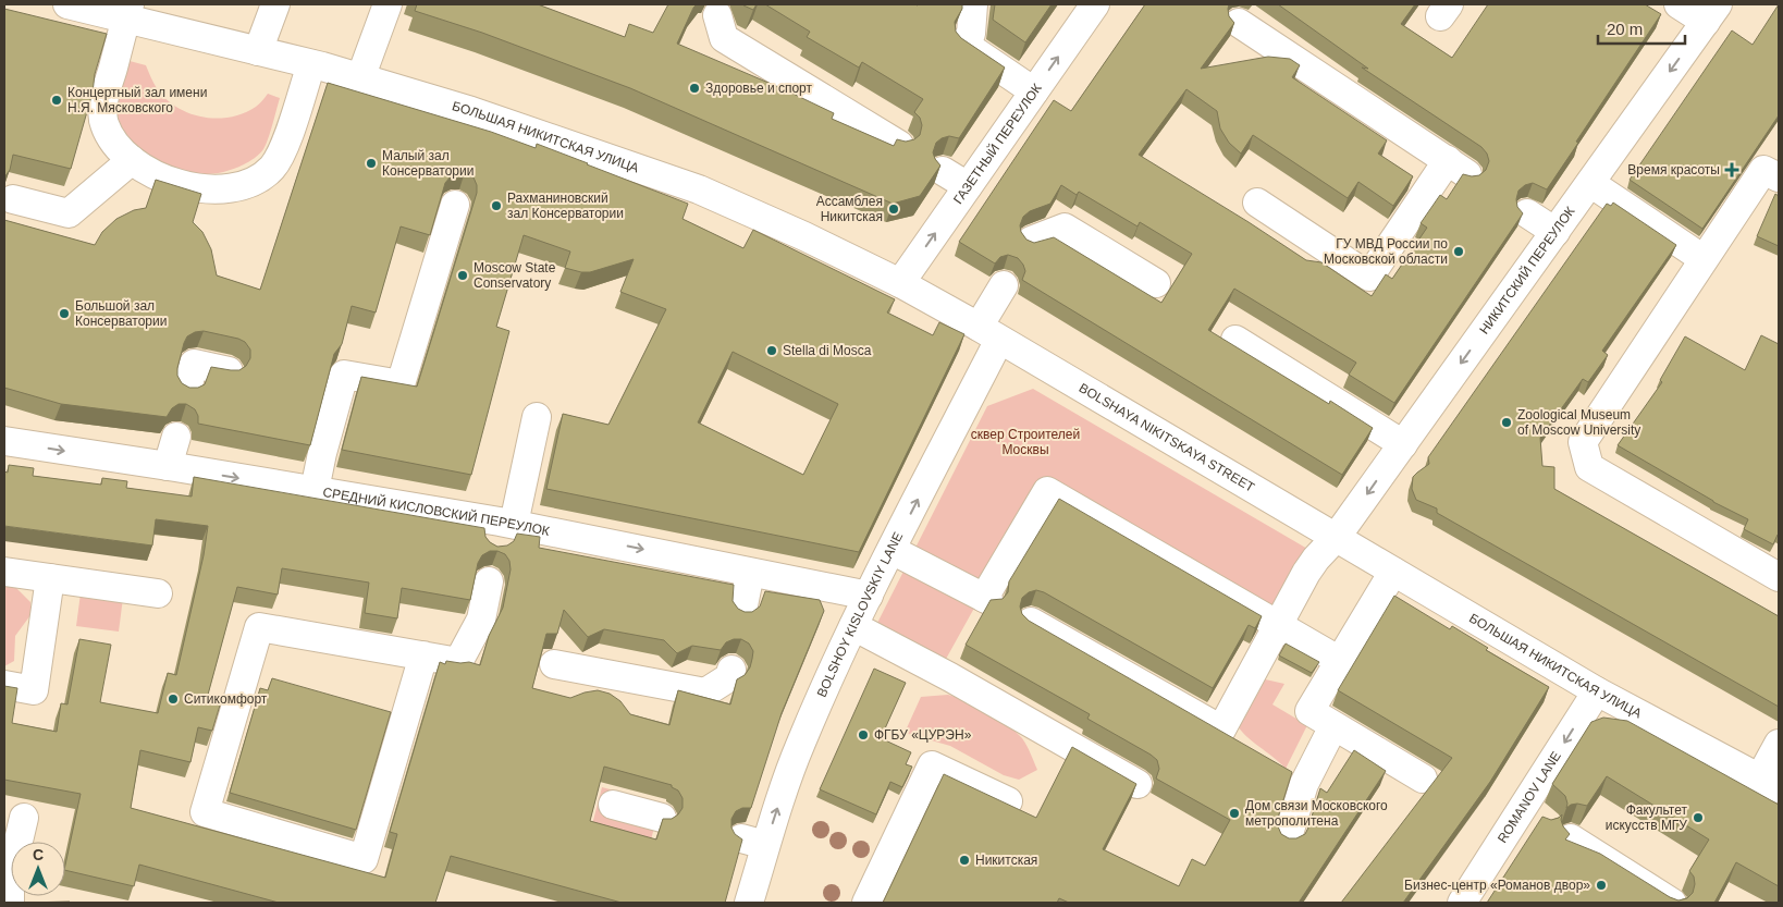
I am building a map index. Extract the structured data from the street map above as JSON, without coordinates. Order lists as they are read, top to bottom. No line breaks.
{"streets":{"street":["БОЛЬШАЯ НИКИТСКАЯ УЛИЦА","ГАЗЕТНЫЙ ПЕРЕУЛОК","НИКИТСКИЙ ПЕРЕУЛОК","BOLSHAYA NIKITSKAYA STREET","СРЕДНИЙ КИСЛОВСКИЙ ПЕРЕУЛОК","BOLSHOY KISLOVSKIY LANE","ROMANOV LANE"]},"crossings":[["БОЛЬШАЯ НИКИТСКАЯ УЛИЦА","ГАЗЕТНЫЙ ПЕРЕУЛОК"],["БОЛЬШАЯ НИКИТСКАЯ УЛИЦА","НИКИТСКИЙ ПЕРЕУЛОК"],["БОЛЬШАЯ НИКИТСКАЯ УЛИЦА","BOLSHAYA NIKITSKAYA STREET"],["БОЛЬШАЯ НИКИТСКАЯ УЛИЦА","BOLSHOY KISLOVSKIY LANE"],["БОЛЬШАЯ НИКИТСКАЯ УЛИЦА","ROMANOV LANE"],["НИКИТСКИЙ ПЕРЕУЛОК","BOLSHAYA NIKITSKAYA STREET"],["BOLSHAYA NIKITSKAYA STREET","BOLSHOY KISLOVSKIY LANE"],["СРЕДНИЙ КИСЛОВСКИЙ ПЕРЕУЛОК","BOLSHOY KISLOVSKIY LANE"]],"one_way":["ГАЗЕТНЫЙ ПЕРЕУЛОК","НИКИТСКИЙ ПЕРЕУЛОК","BOLSHOY KISLOVSKIY LANE"],"parks":["сквер Строителей Москвы"],"places":{"other":["Здоровье и спорт","Концертный зал имени Н.Я. Мясковского","Малый зал Консерватории","Рахманиновский зал Консерватории","Ассамблея Никитская","ГУ МВД России по Московской области","Moscow State Conservatory","Большой зал Консерватории","Stella di Mosca","Zoological Museum of Moscow University","Ситикомфорт","ФГБУ «ЦУРЭН»","Дом связи Московского метрополитена","Факультет искусств МГУ","Никитская","Бизнес-центр «Романов двор»"],"health":["Время красоты"]},"scale_bar":"20 m","north":"top"}
